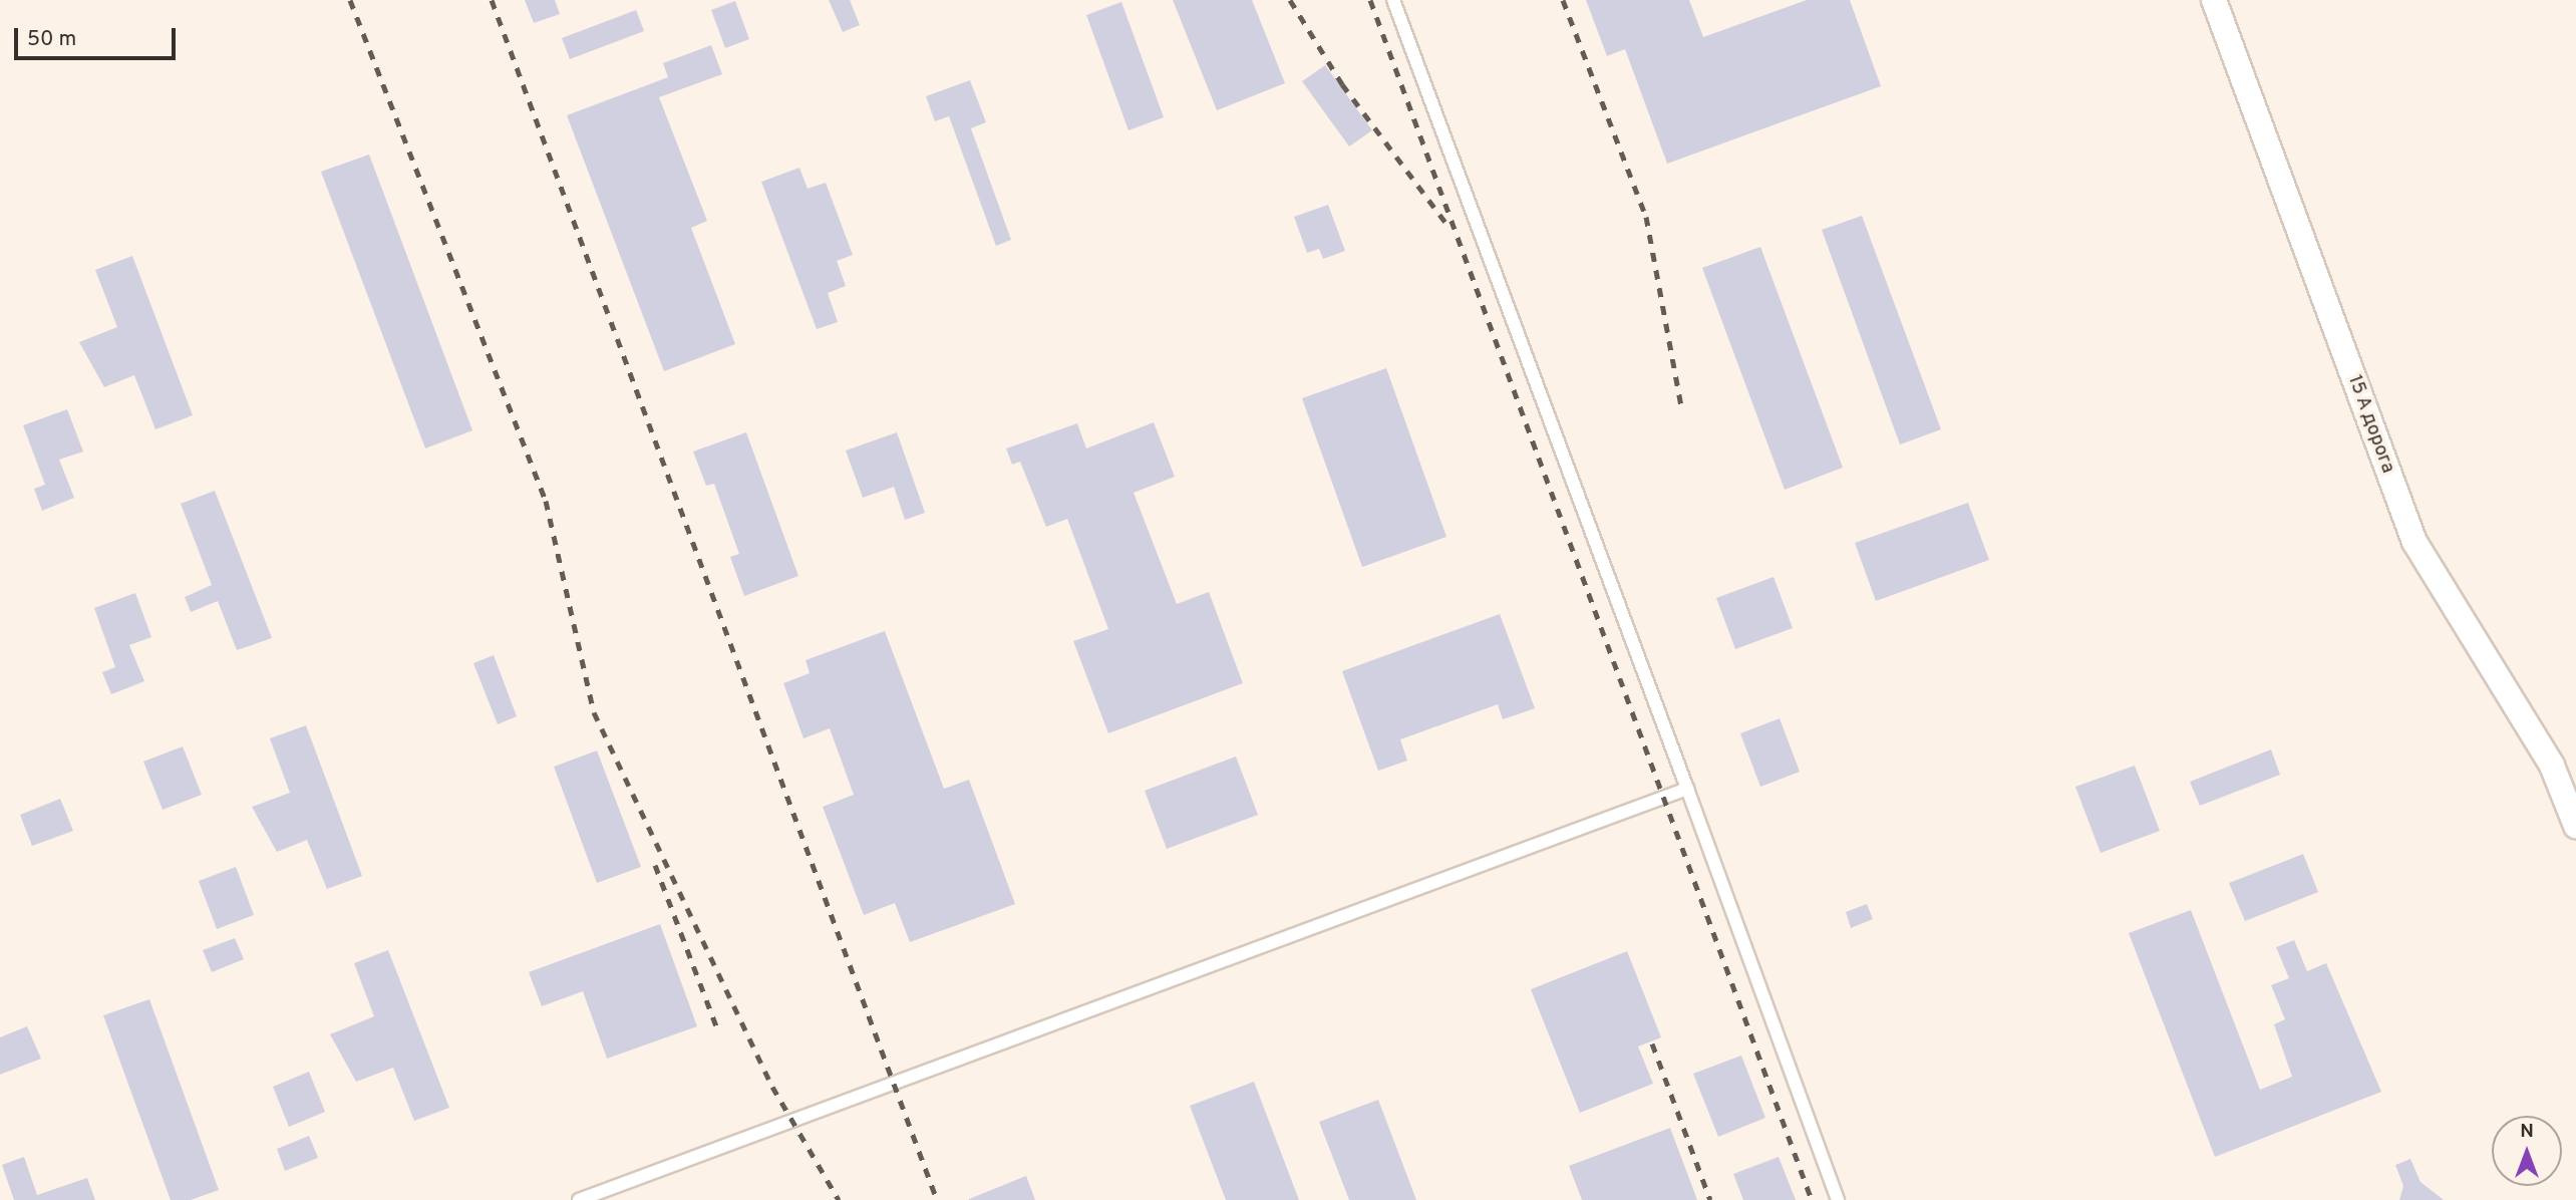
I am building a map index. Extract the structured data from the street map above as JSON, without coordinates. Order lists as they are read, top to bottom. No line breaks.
{"streets":{"street":["15 А дорога"]},"scale_bar":"50 m","north":"top"}
